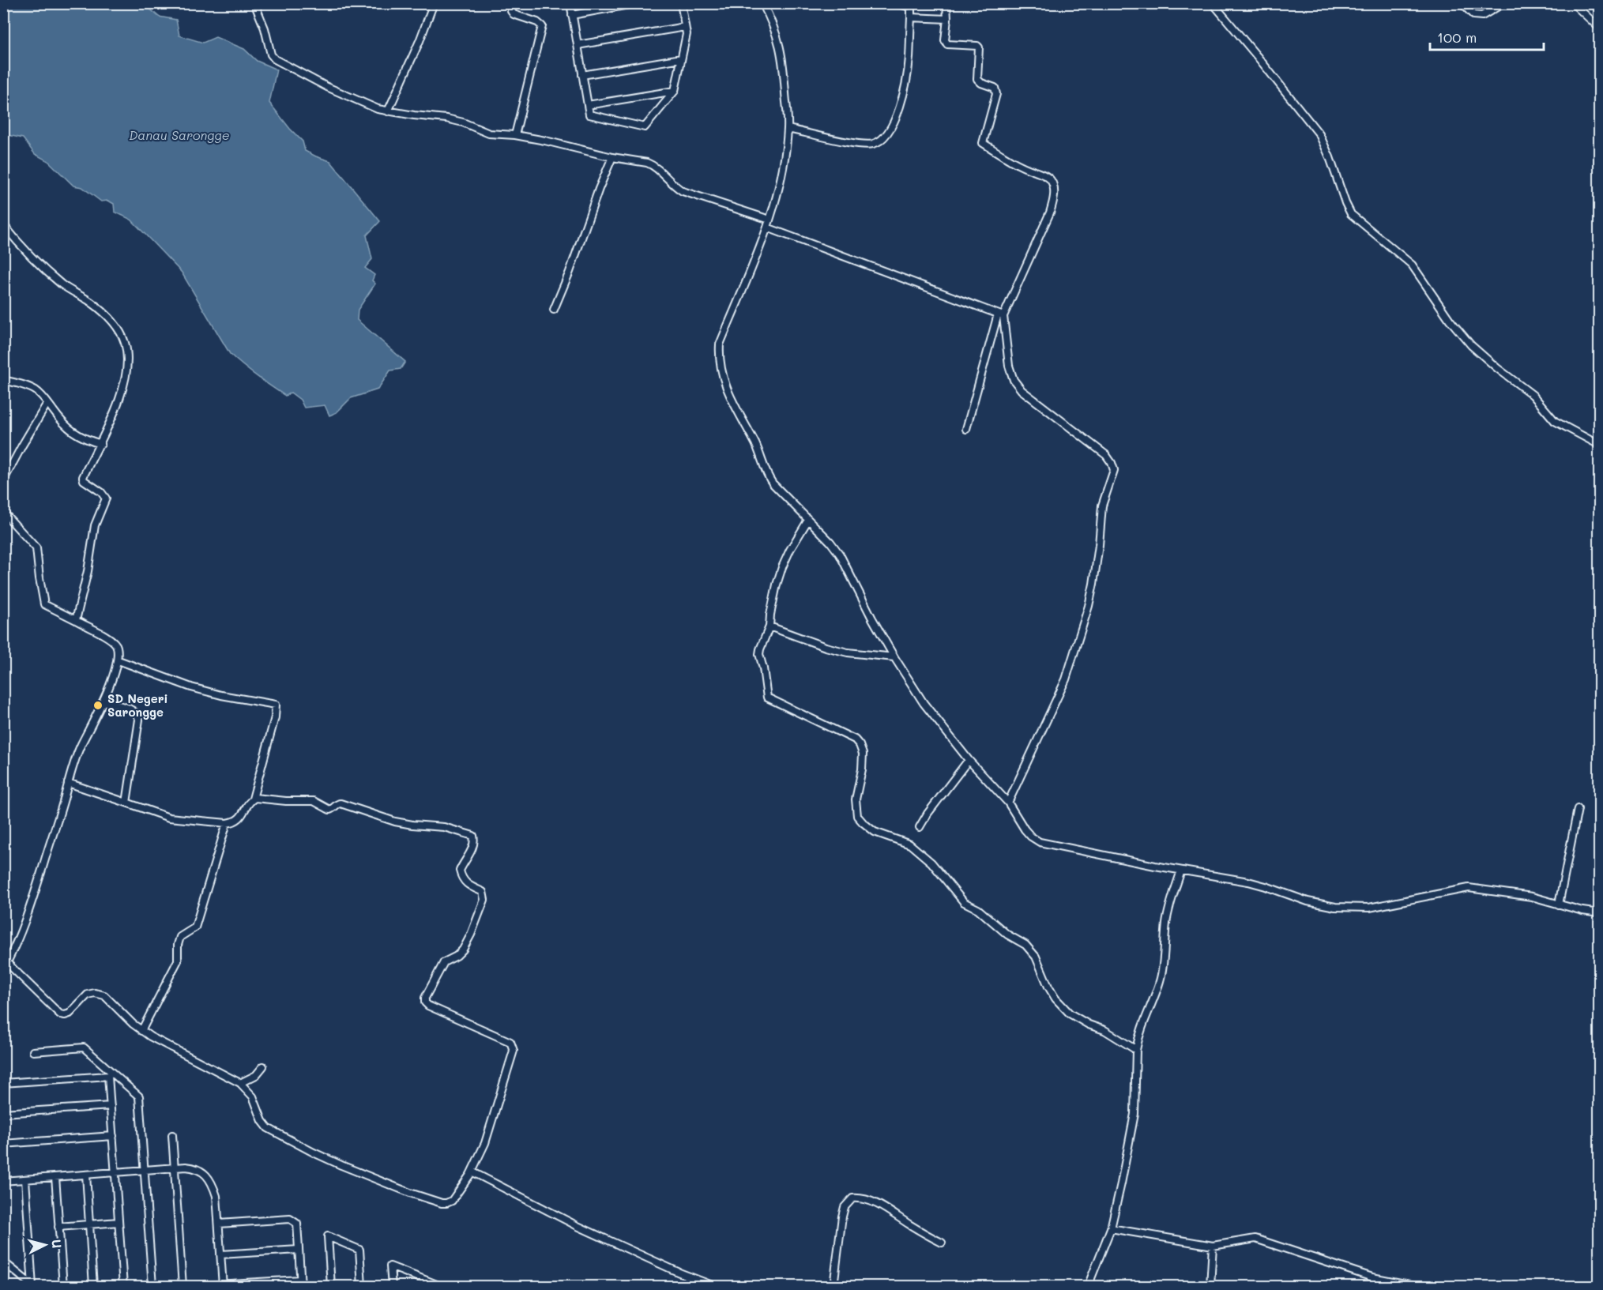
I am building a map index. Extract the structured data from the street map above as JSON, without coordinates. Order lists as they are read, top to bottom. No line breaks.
{"water":["Danau Sarongge"],"places":["SD Negeri Sarongge"],"scale_bar":"100 m","north":"right"}
